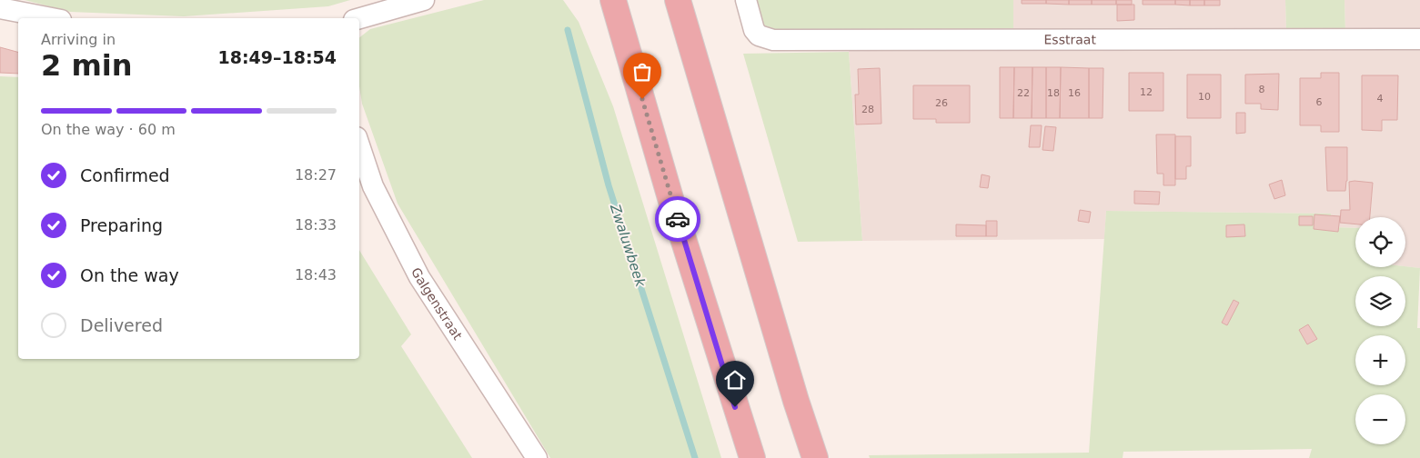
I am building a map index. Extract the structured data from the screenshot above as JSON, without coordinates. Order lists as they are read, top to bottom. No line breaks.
{"streets":{"street":["Esstraat","Galgenstraat"]},"water":["Zwaluwbeek"],"house_numbers":["8","12","22","18","16","10","4","6","26","28"],"page":{"heading":["2 min","Arriving in","18:49–18:54"],"bar":"On the way · 60 m","list":[["Confirmed","18:27"],["Preparing","18:33"],["On the way","18:43"],"Delivered"],"map_buttons":["+","−"]}}
